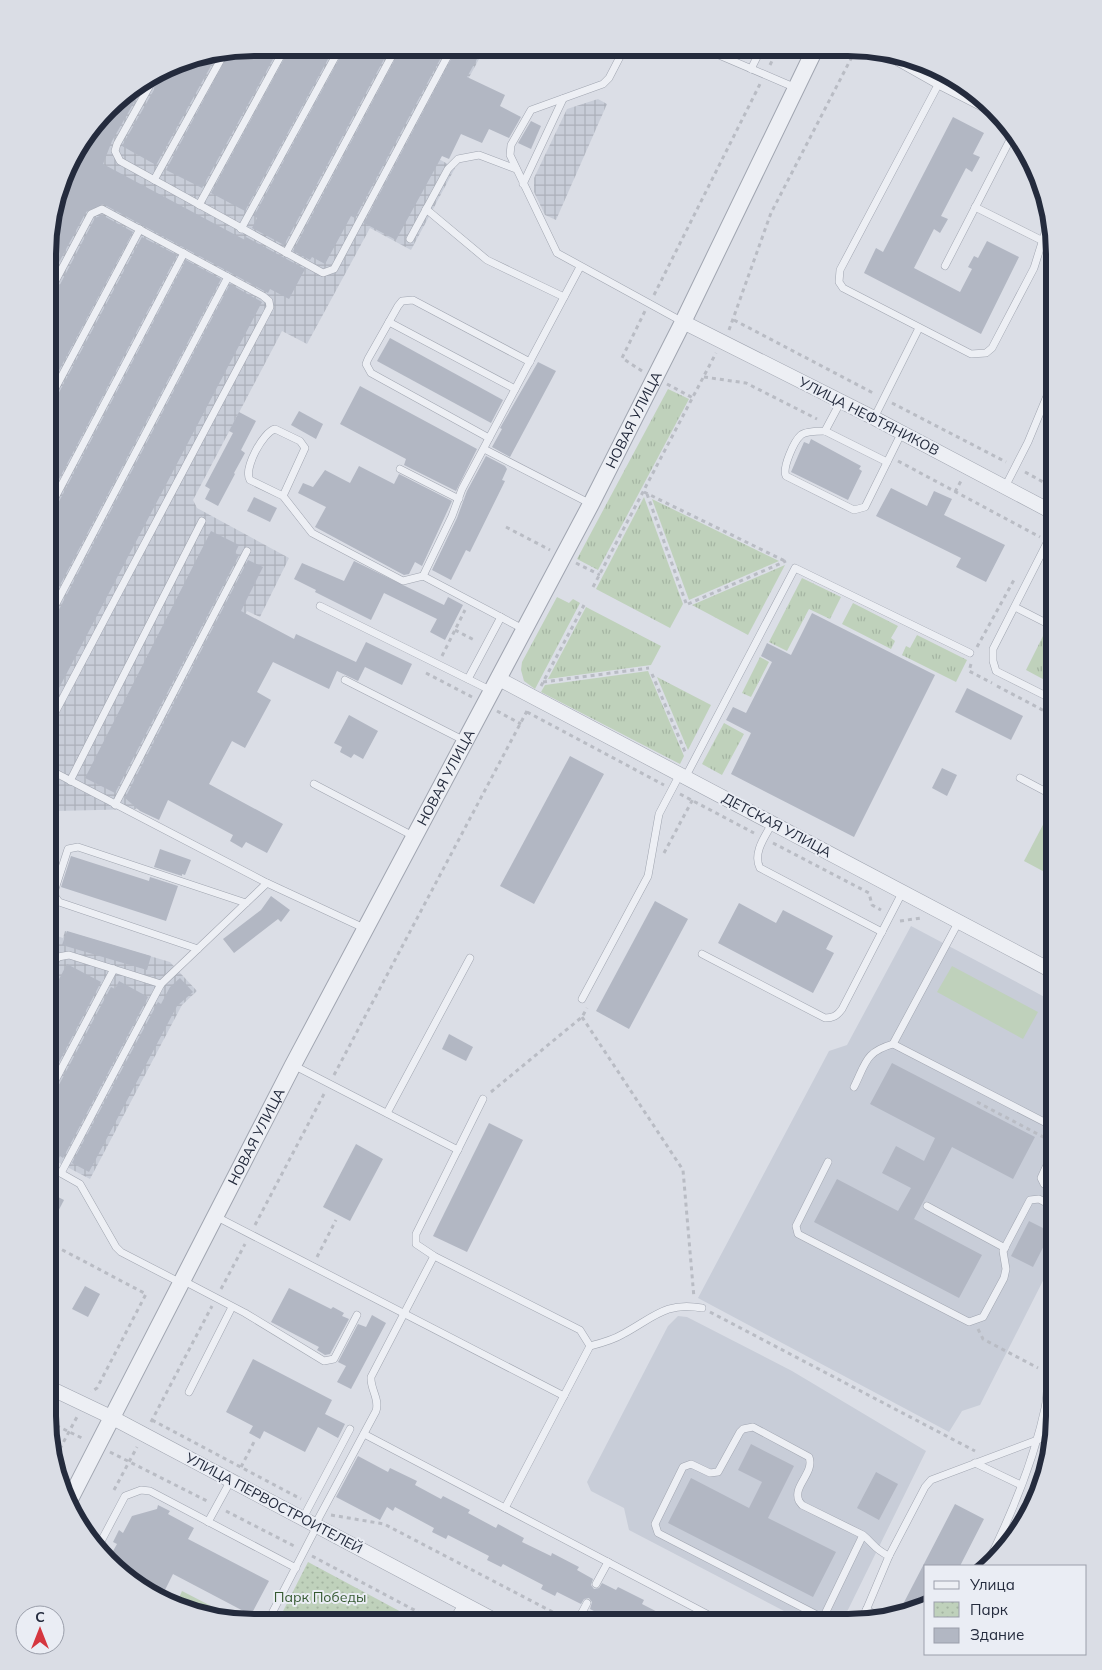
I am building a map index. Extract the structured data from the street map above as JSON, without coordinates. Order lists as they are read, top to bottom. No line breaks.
{"streets":{"street":["УЛИЦА НЕФТЯНИКОВ","НОВАЯ УЛИЦА","ДЕТСКАЯ УЛИЦА","УЛИЦА ПЕРВОСТРОИТЕЛЕЙ"]},"crossings":[["УЛИЦА НЕФТЯНИКОВ","НОВАЯ УЛИЦА"],["НОВАЯ УЛИЦА","ДЕТСКАЯ УЛИЦА"],["НОВАЯ УЛИЦА","УЛИЦА ПЕРВОСТРОИТЕЛЕЙ"]],"parks":["Парк Победы"],"legend":["Улица","Парк","Здание"],"north":"top"}
